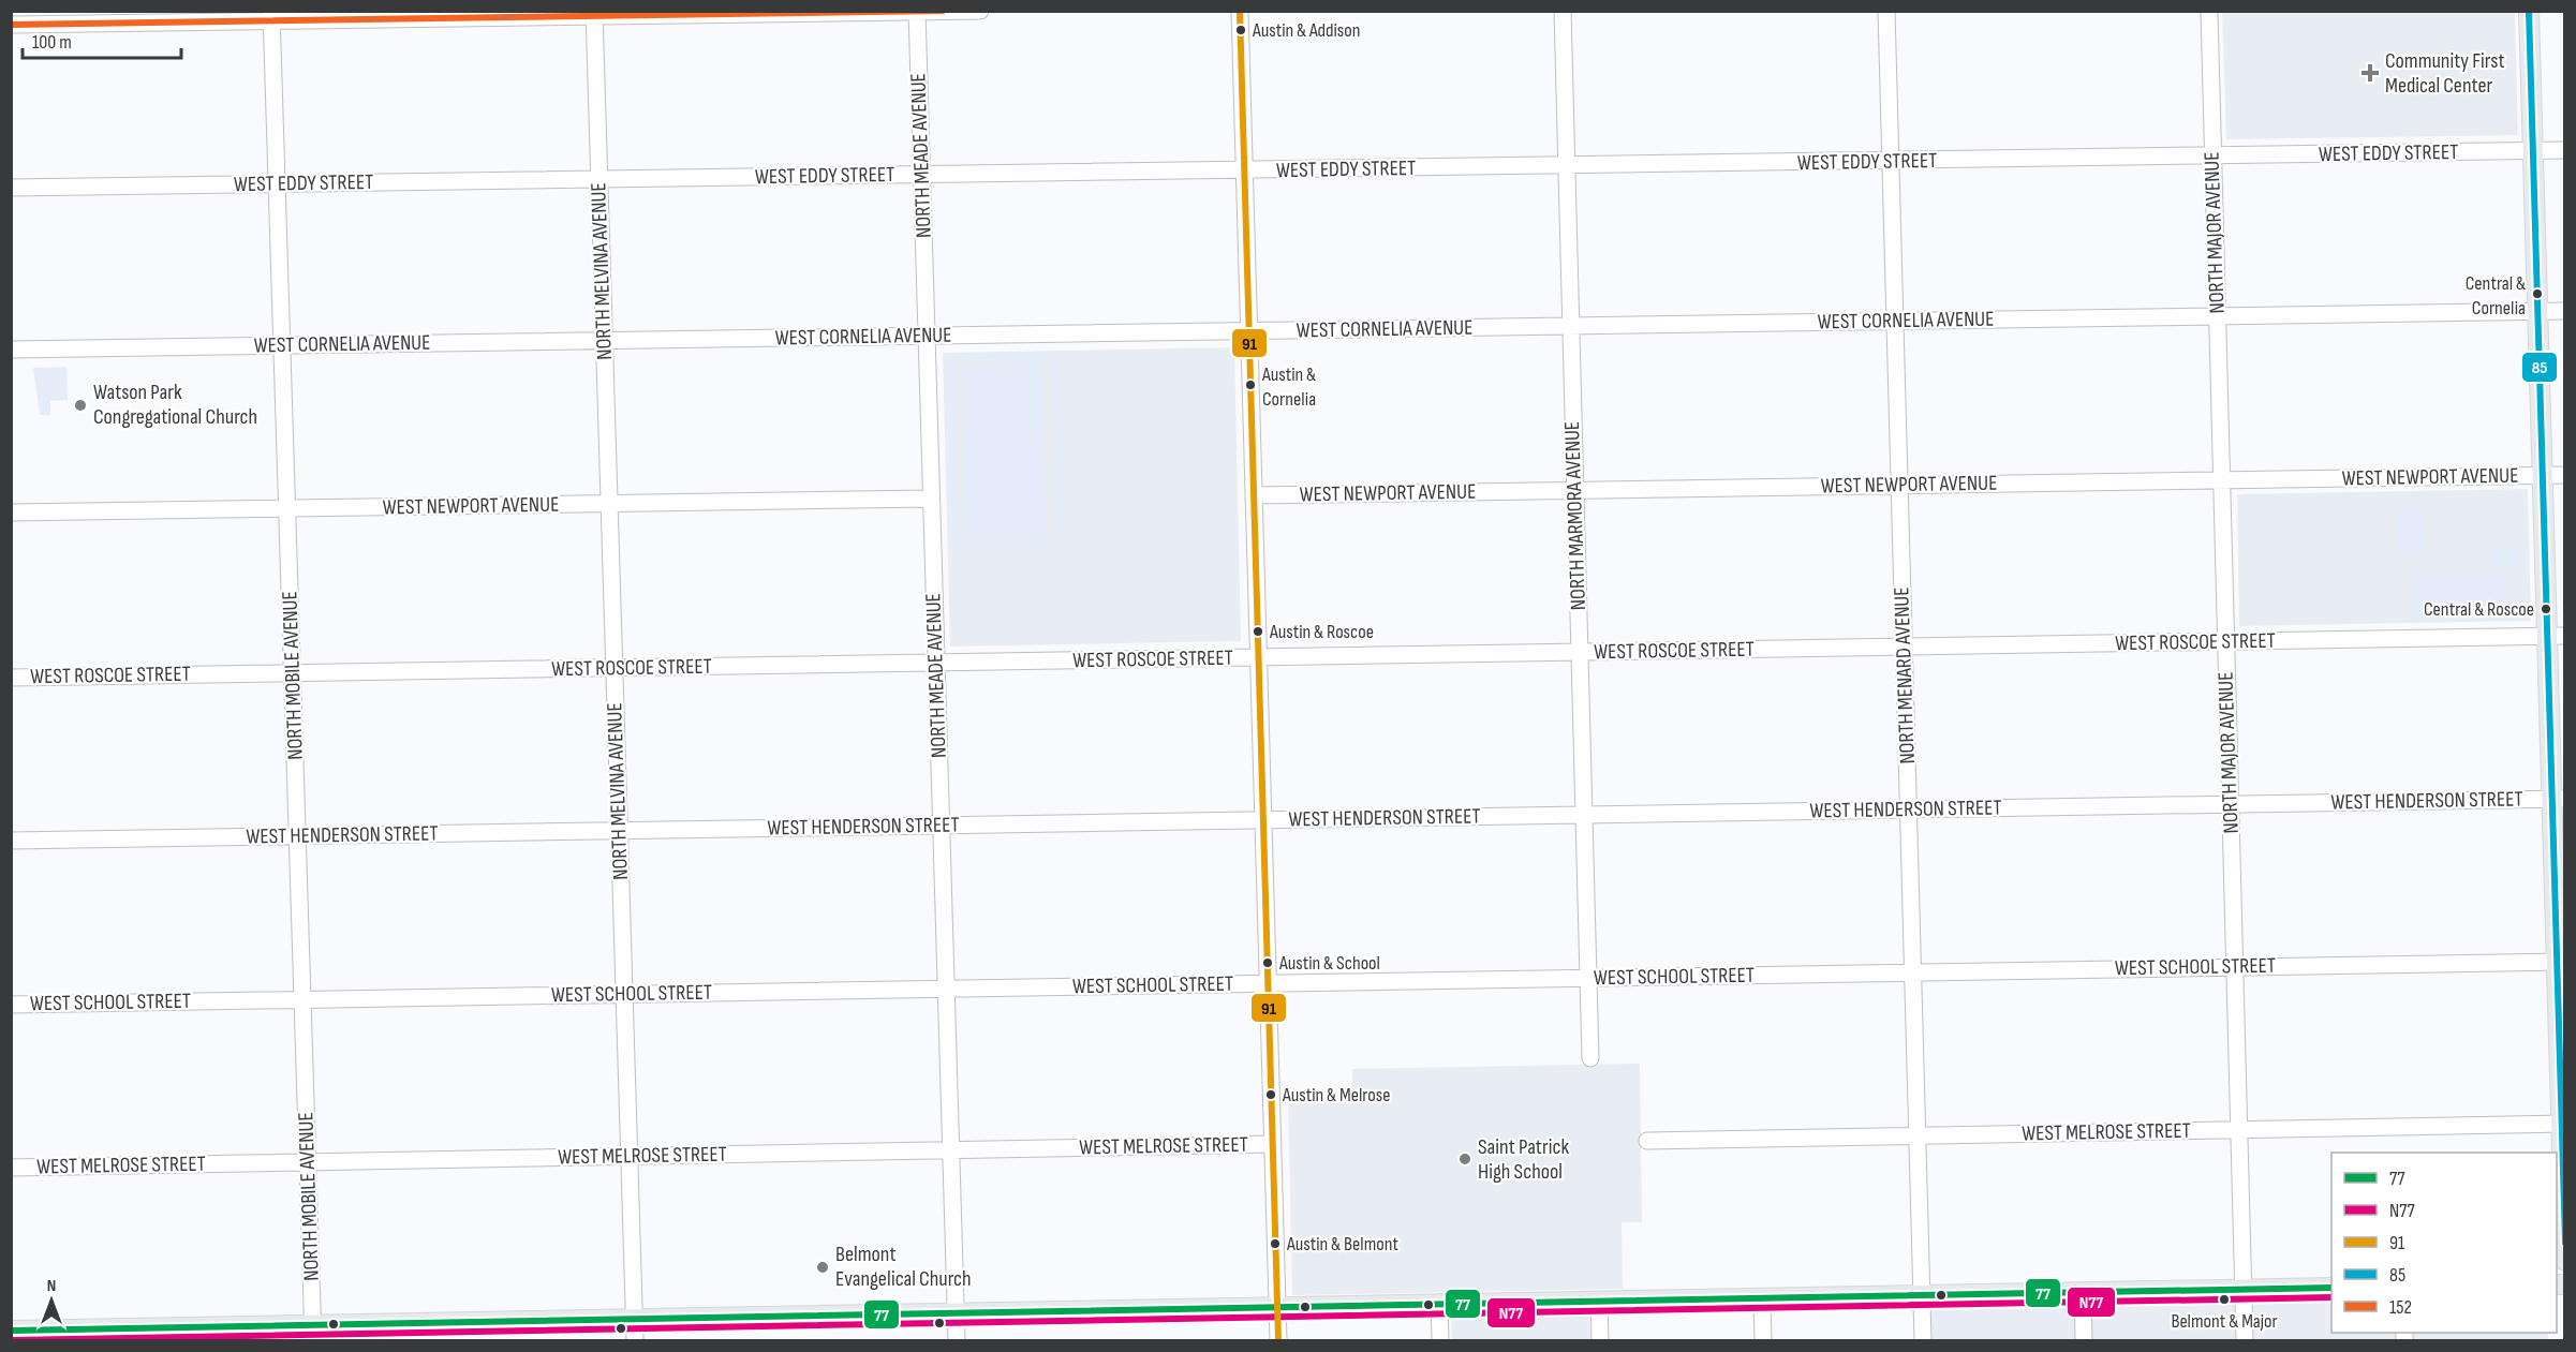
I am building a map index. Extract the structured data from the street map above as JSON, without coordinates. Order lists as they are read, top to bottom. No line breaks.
{"streets":{"street":["WEST EDDY STREET","NORTH MEADE AVENUE","NORTH MAJOR AVENUE","NORTH MELVINA AVENUE","WEST CORNELIA AVENUE","WEST NEWPORT AVENUE","NORTH MARMORA AVENUE","WEST ROSCOE STREET","NORTH MOBILE AVENUE","NORTH MENARD AVENUE","WEST HENDERSON STREET","WEST SCHOOL STREET","WEST MELROSE STREET"]},"crossings":[["WEST EDDY STREET","NORTH MEADE AVENUE"],["WEST EDDY STREET","NORTH MAJOR AVENUE"],["WEST EDDY STREET","NORTH MELVINA AVENUE"],["WEST EDDY STREET","NORTH MARMORA AVENUE"],["WEST EDDY STREET","NORTH MOBILE AVENUE"],["WEST EDDY STREET","NORTH MENARD AVENUE"],["NORTH MEADE AVENUE","WEST CORNELIA AVENUE"],["NORTH MEADE AVENUE","WEST NEWPORT AVENUE"],["NORTH MEADE AVENUE","WEST ROSCOE STREET"],["NORTH MEADE AVENUE","WEST HENDERSON STREET"],["NORTH MEADE AVENUE","WEST SCHOOL STREET"],["NORTH MEADE AVENUE","WEST MELROSE STREET"],["NORTH MAJOR AVENUE","WEST CORNELIA AVENUE"],["NORTH MAJOR AVENUE","WEST NEWPORT AVENUE"],["NORTH MAJOR AVENUE","WEST ROSCOE STREET"],["NORTH MAJOR AVENUE","WEST HENDERSON STREET"],["NORTH MAJOR AVENUE","WEST SCHOOL STREET"],["NORTH MAJOR AVENUE","WEST MELROSE STREET"],["NORTH MELVINA AVENUE","WEST CORNELIA AVENUE"],["NORTH MELVINA AVENUE","WEST NEWPORT AVENUE"],["NORTH MELVINA AVENUE","WEST ROSCOE STREET"],["NORTH MELVINA AVENUE","WEST HENDERSON STREET"],["NORTH MELVINA AVENUE","WEST SCHOOL STREET"],["NORTH MELVINA AVENUE","WEST MELROSE STREET"],["WEST CORNELIA AVENUE","NORTH MARMORA AVENUE"],["WEST CORNELIA AVENUE","NORTH MOBILE AVENUE"],["WEST CORNELIA AVENUE","NORTH MENARD AVENUE"],["WEST NEWPORT AVENUE","NORTH MARMORA AVENUE"],["WEST NEWPORT AVENUE","NORTH MOBILE AVENUE"],["WEST NEWPORT AVENUE","NORTH MENARD AVENUE"],["NORTH MARMORA AVENUE","WEST ROSCOE STREET"],["NORTH MARMORA AVENUE","WEST HENDERSON STREET"],["NORTH MARMORA AVENUE","WEST SCHOOL STREET"],["WEST ROSCOE STREET","NORTH MOBILE AVENUE"],["WEST ROSCOE STREET","NORTH MENARD AVENUE"],["NORTH MOBILE AVENUE","WEST HENDERSON STREET"],["NORTH MOBILE AVENUE","WEST SCHOOL STREET"],["NORTH MOBILE AVENUE","WEST MELROSE STREET"],["NORTH MENARD AVENUE","WEST HENDERSON STREET"],["NORTH MENARD AVENUE","WEST SCHOOL STREET"],["NORTH MENARD AVENUE","WEST MELROSE STREET"]],"places":{"other":["Austin & Addison","Central & Cornelia","Austin & Cornelia","Watson Park Congregational Church","Central & Roscoe","Austin & Roscoe","Austin & School","Austin & Melrose","Saint Patrick High School","Austin & Belmont","Belmont Evangelical Church","Belmont & Major"],"health":["Community First Medical Center"]},"lines":["transit line 91","transit line 85","transit line 152","transit line 77","transit line N77"],"legend":["77","N77","91","85","152"],"scale_bar":"100 m","north":"top"}
